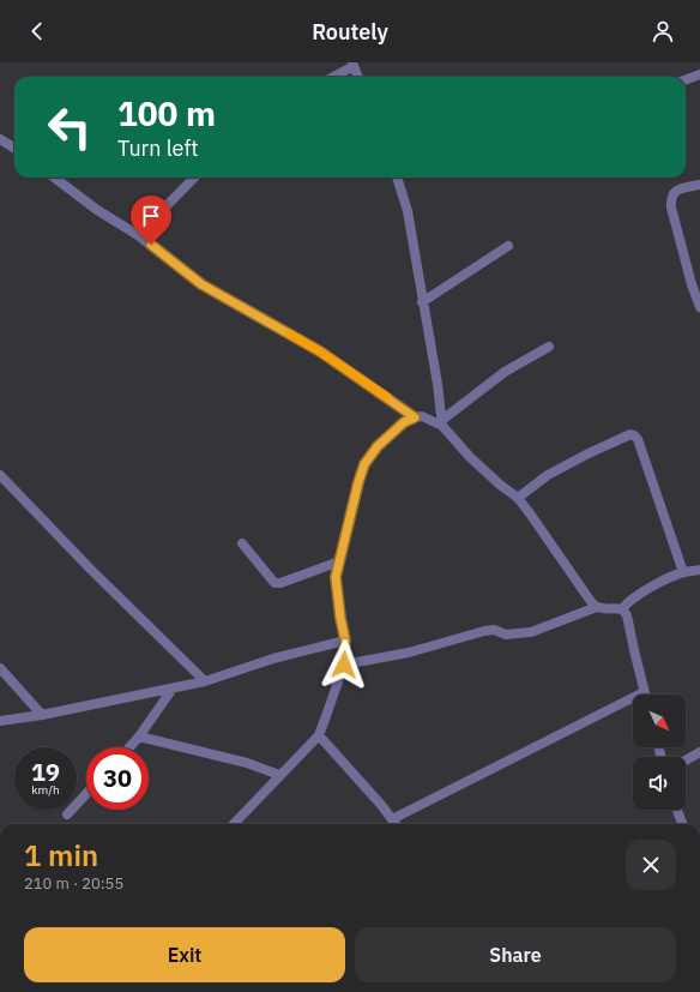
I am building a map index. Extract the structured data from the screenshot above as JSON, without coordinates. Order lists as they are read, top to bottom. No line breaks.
{"north":"bottom right","page":{"header":"Routely","turn":["100 m","Turn left"],"speed":"19 km/h","limit":"30","heading":["1 min","210 m · 20:55"],"buttons":["Exit","Share"]}}
